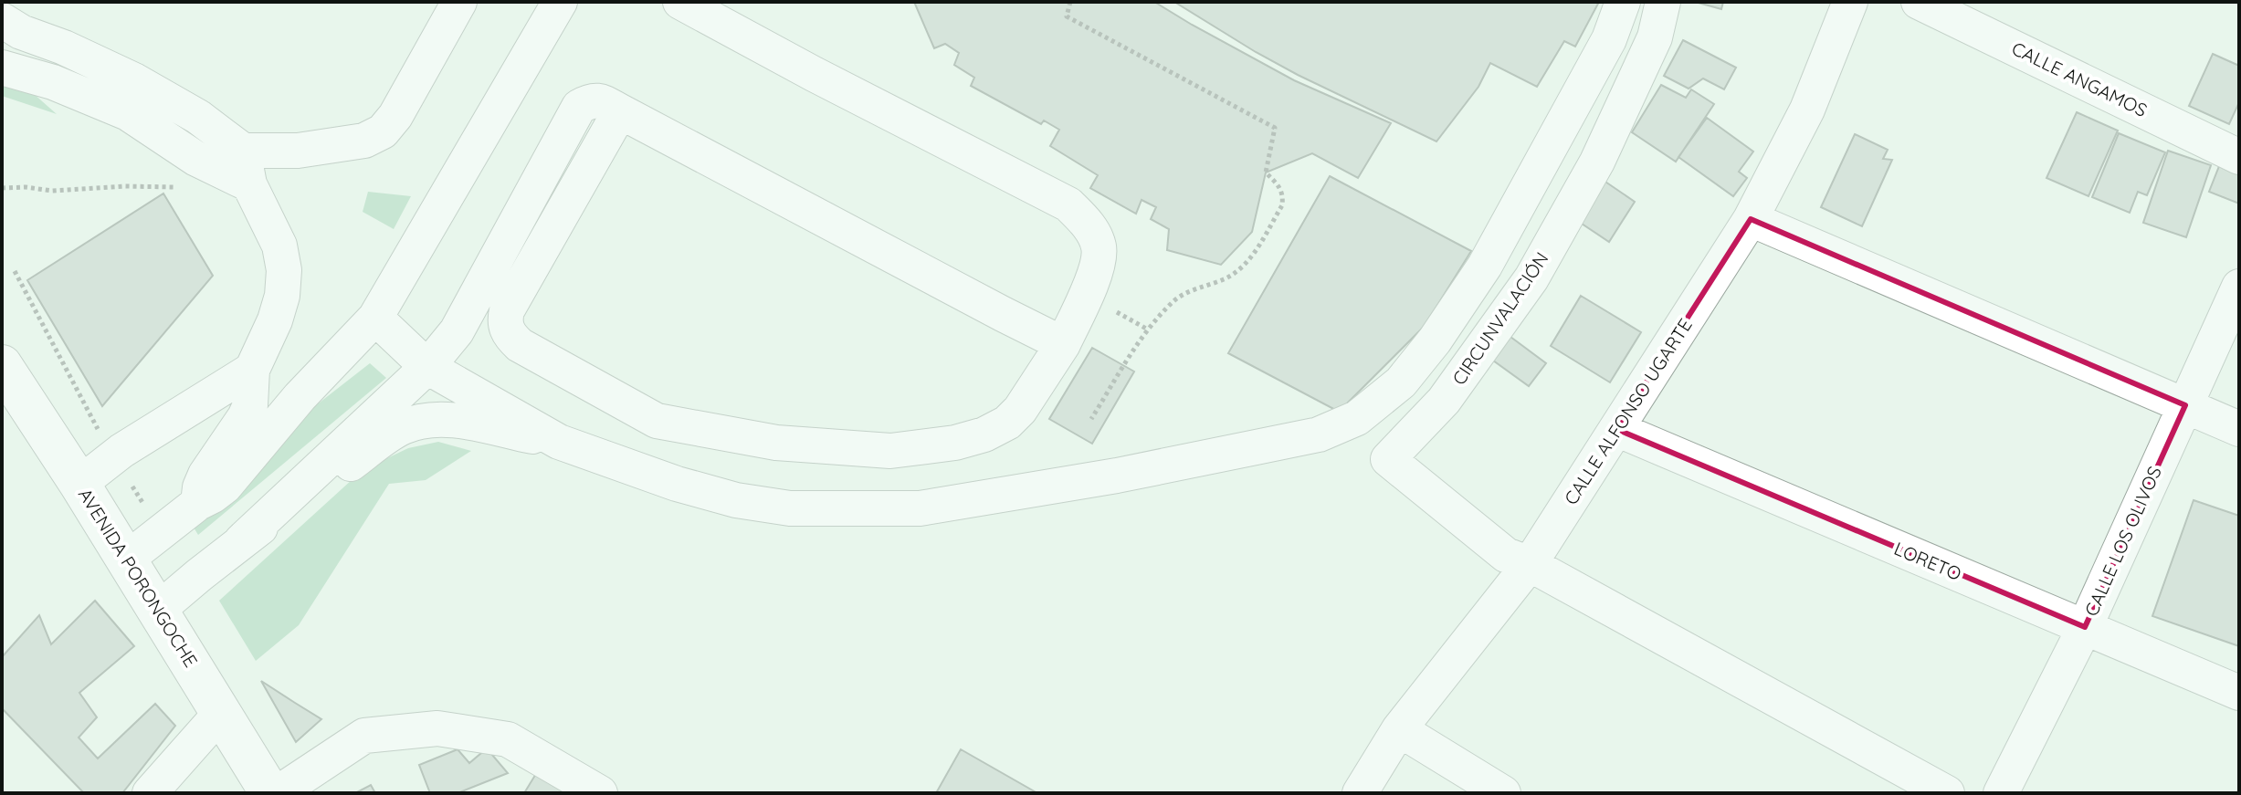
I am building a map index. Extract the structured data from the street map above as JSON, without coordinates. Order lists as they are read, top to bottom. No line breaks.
{"streets":{"main road":["AVENIDA PORONGOCHE"],"street":["CALLE ANGAMOS","CIRCUNVALACIÓN","CALLE ALFONSO UGARTE","CALLE LOS OLIVOS","LORETO"]},"crossings":[["CIRCUNVALACIÓN","CALLE ALFONSO UGARTE"],["CALLE ALFONSO UGARTE","LORETO"],["CALLE LOS OLIVOS","LORETO"]]}
